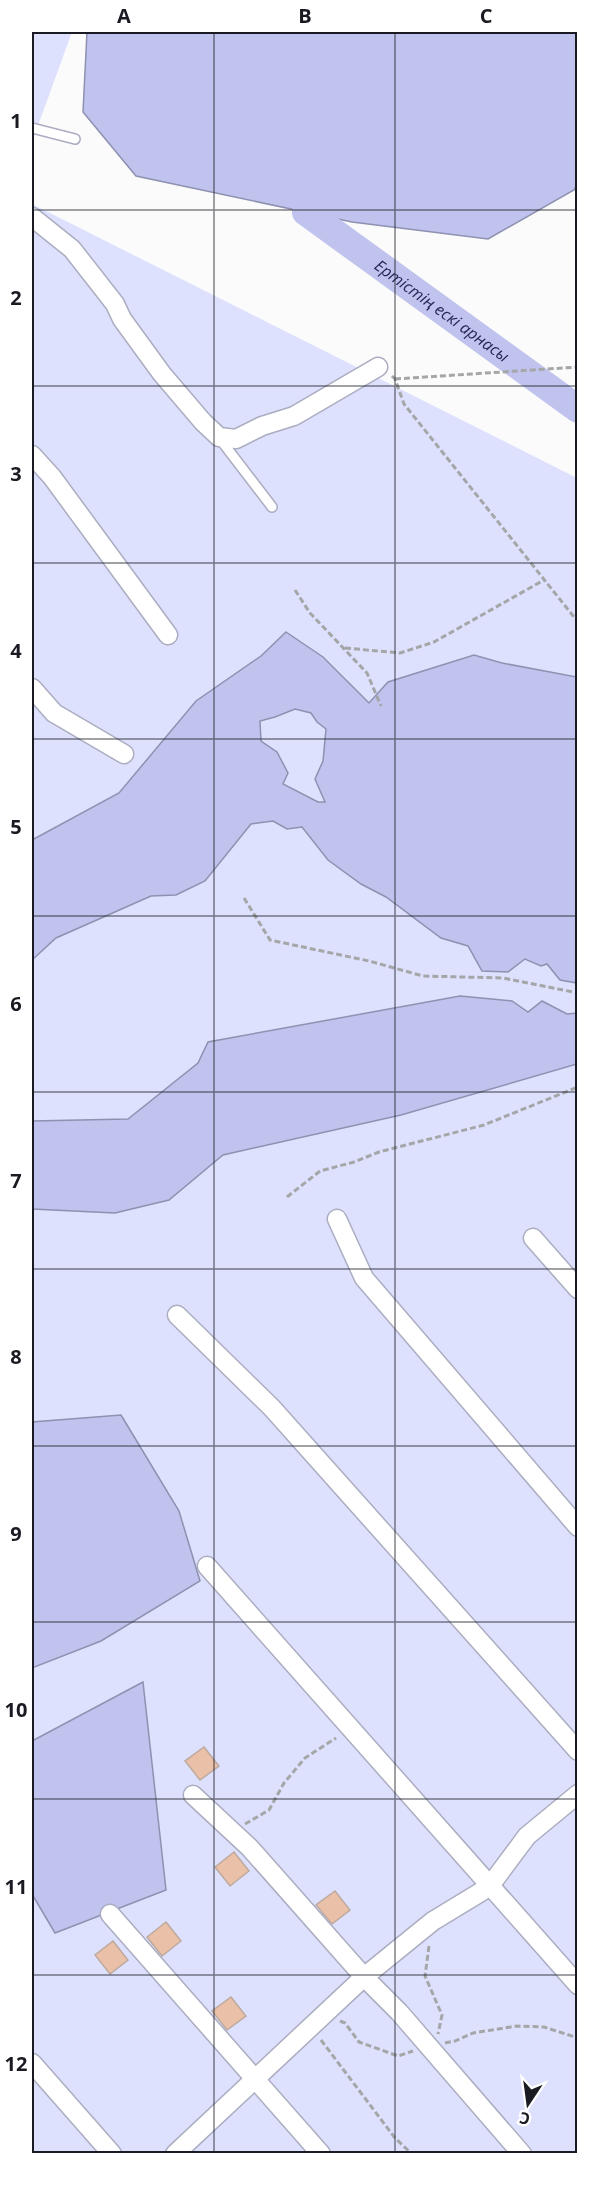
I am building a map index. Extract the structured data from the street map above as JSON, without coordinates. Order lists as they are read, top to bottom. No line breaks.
{"water":["Ертістің ескі арнасы"],"north":"bottom","grid":{"columns":["A","B","C"],"rows":["1","2","3","4","5","6","7","8","9","10","11","12"]}}
